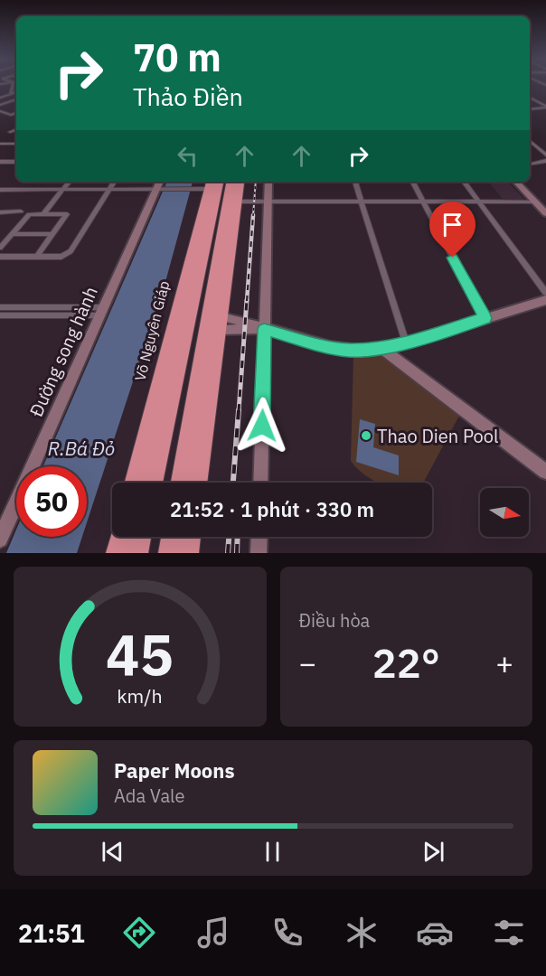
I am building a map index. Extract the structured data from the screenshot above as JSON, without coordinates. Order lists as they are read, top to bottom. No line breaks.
{"streets":{"highway":["Võ Nguyên Giáp"],"main road":["Đường song hành"]},"water":["R.Bá Đỏ"],"places":["Thao Dien Pool"],"north":"right","page":{"turn":["70 m","Thảo Điền"],"limit":"50","trip":"21:52 · 1 phút · 330 m","tile":"Điều hòa","heat":["−","22°","+"],"song":["Paper Moons","Ada Vale"],"tabs":"21:51","gauge":["45","km/h"]}}
